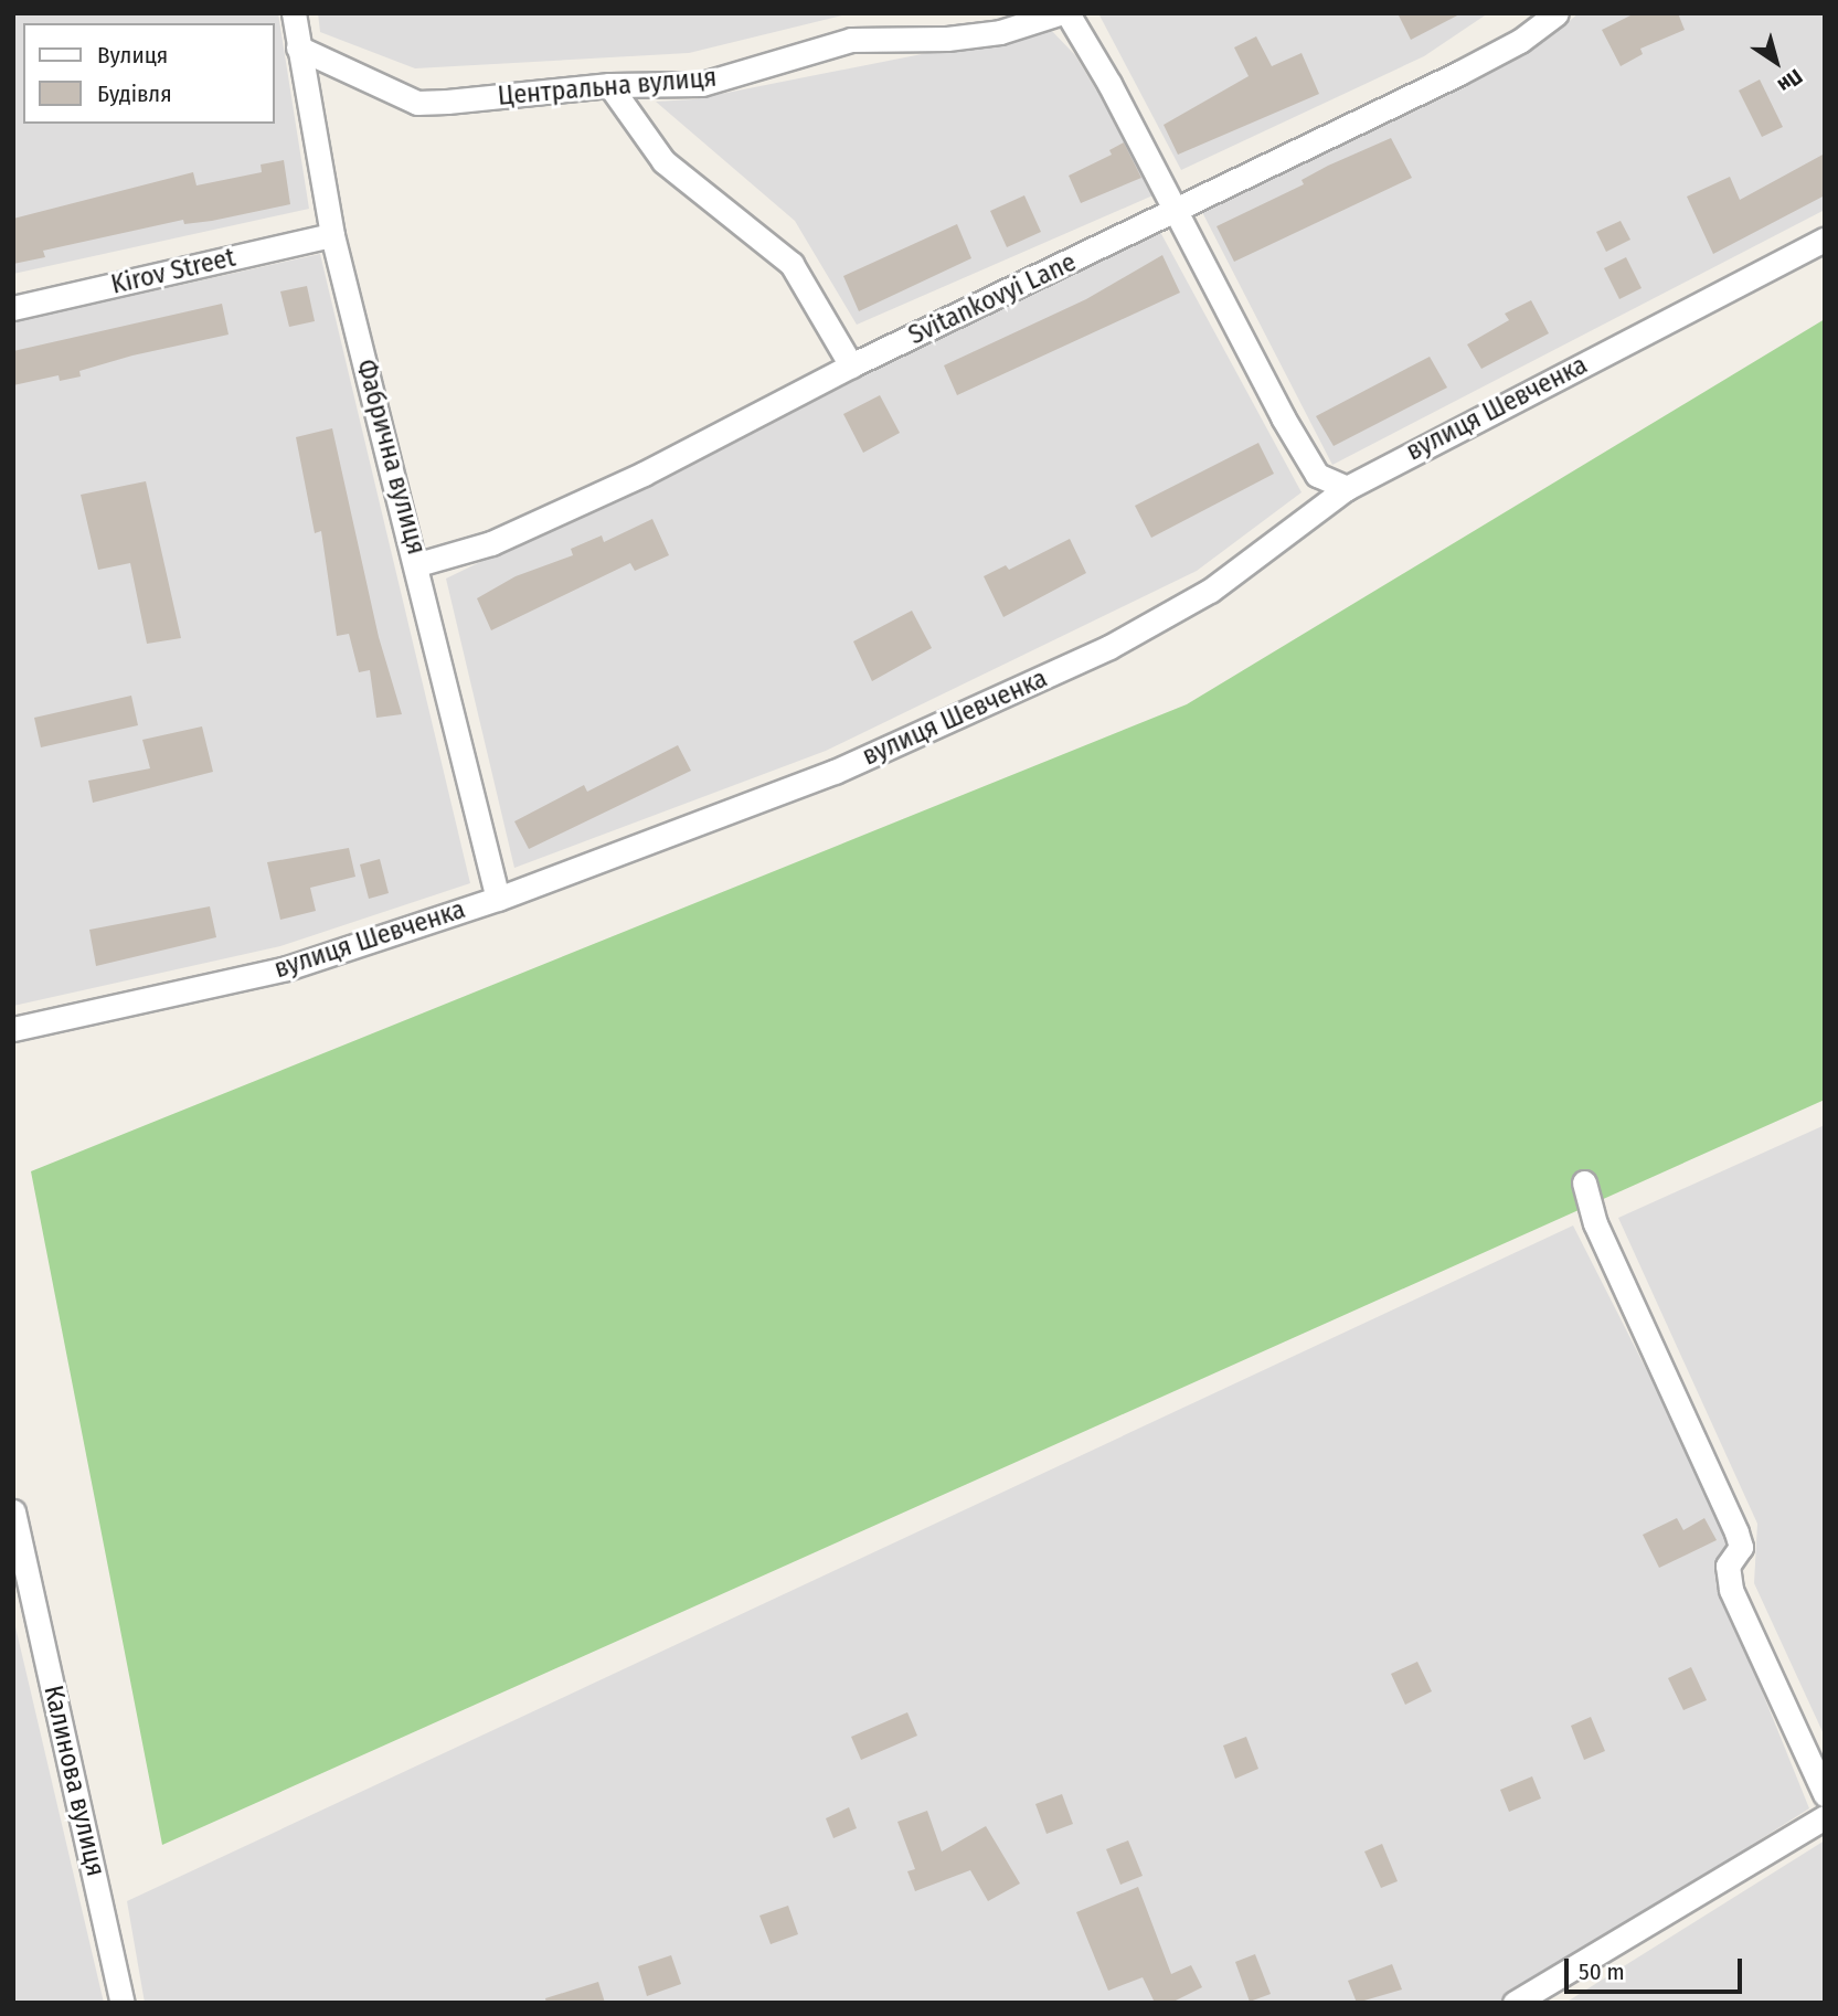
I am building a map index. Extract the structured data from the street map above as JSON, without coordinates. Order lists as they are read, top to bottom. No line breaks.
{"streets":{"street":["Центральна вулиця","Kirov Street","Svitankovyi Lane","вулиця Шевченка","Фабрична вулиця","Калинова вулиця"]},"crossings":[["Центральна вулиця","Фабрична вулиця"],["Kirov Street","Фабрична вулиця"],["Svitankovyi Lane","Фабрична вулиця"],["вулиця Шевченка","Фабрична вулиця"]],"legend":["Вулиця","Будівля"],"scale_bar":"50 m","north":"bottom right"}
